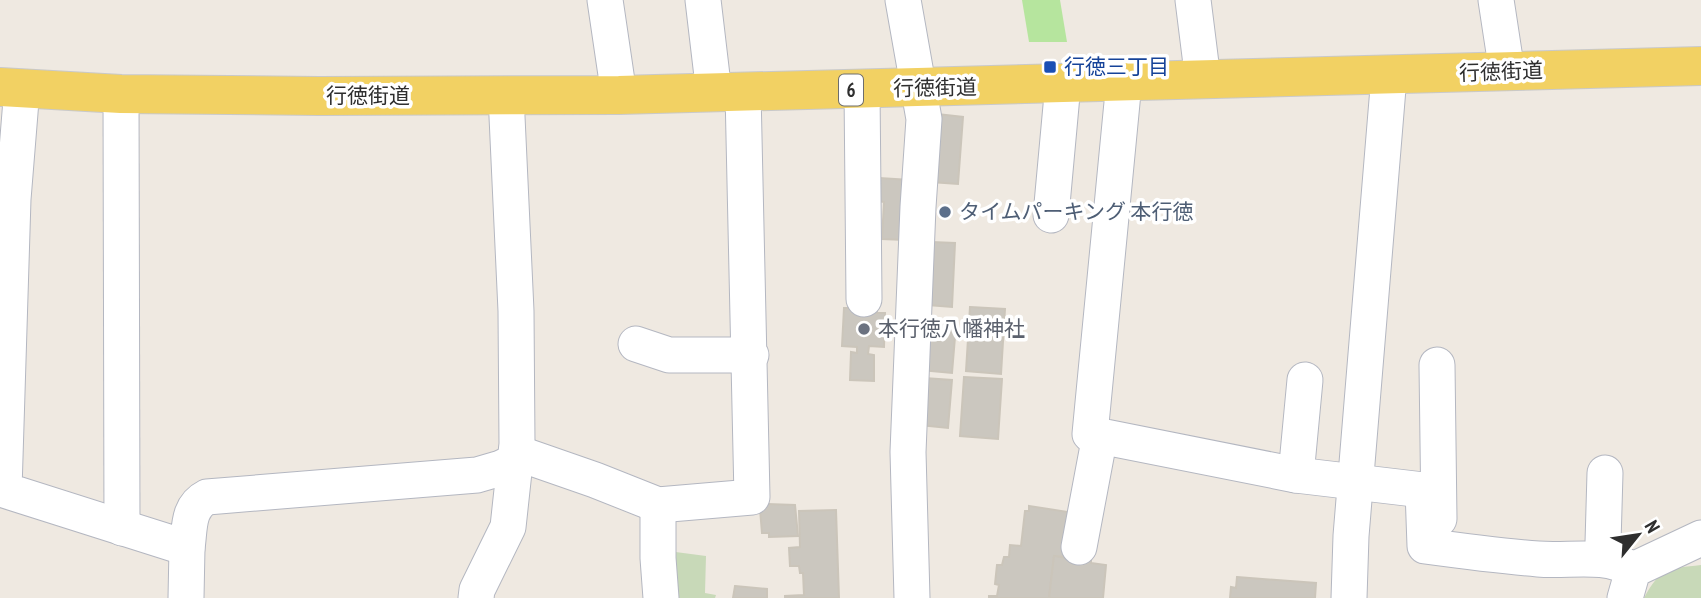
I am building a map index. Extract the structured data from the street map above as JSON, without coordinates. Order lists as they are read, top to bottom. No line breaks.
{"streets":{"main road":["行徳街道","6"]},"places":{"transit":["行徳三丁目"],"other":["タイムパーキング 本行徳","本行徳八幡神社"]},"north":"top right"}
